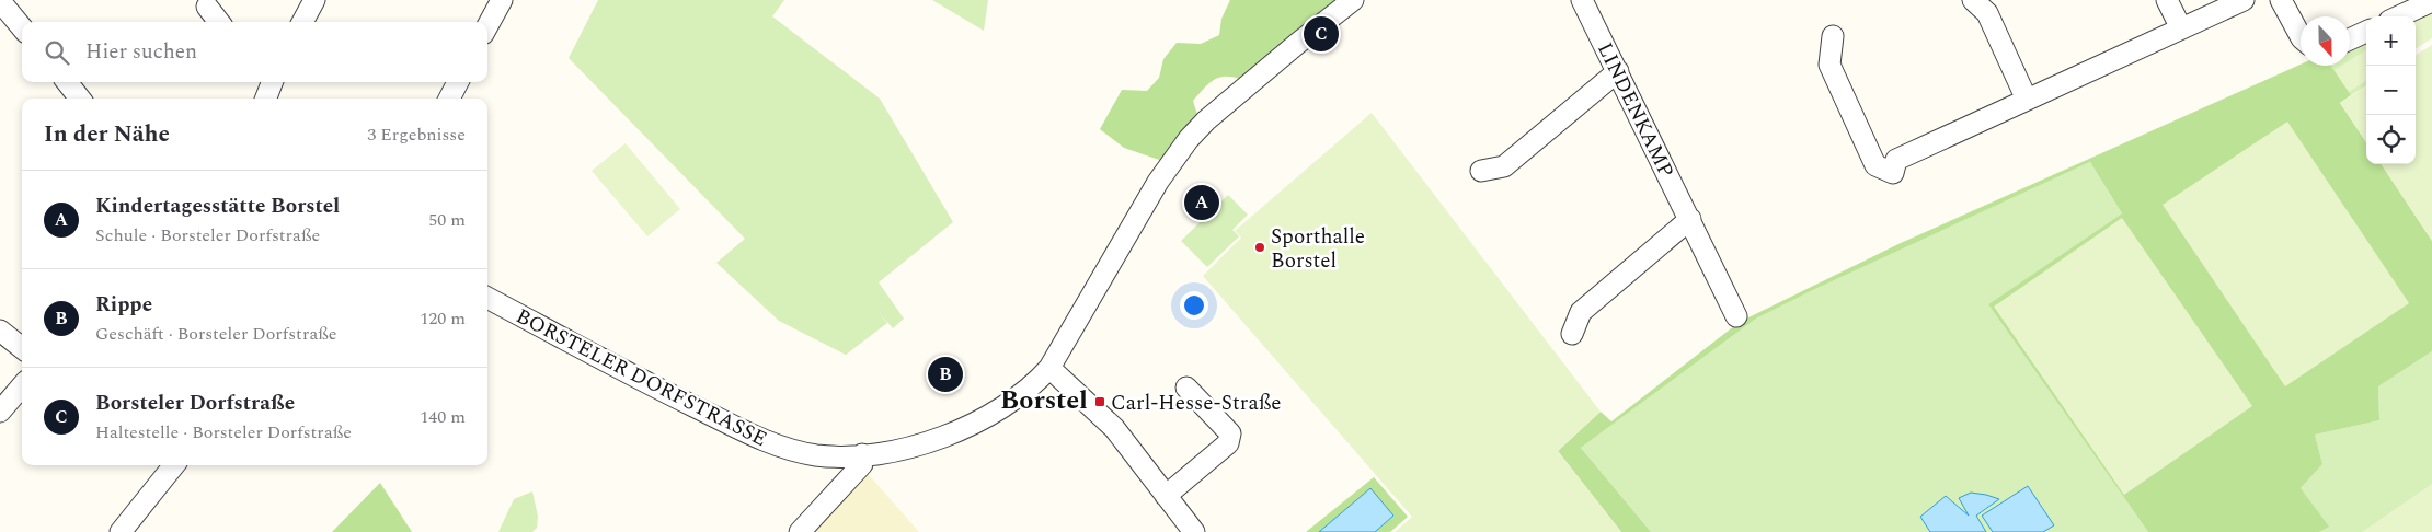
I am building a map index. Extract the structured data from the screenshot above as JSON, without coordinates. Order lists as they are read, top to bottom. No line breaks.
{"streets":{"street":["LINDENKAMP","BORSTELER DORFSTRASSE"]},"districts":["Borstel"],"places":{"other":["Sporthalle Borstel"],"transit":["Carl-Hesse-Straße"]},"north":"bottom","page":{"pins":["C","A","B"],"map_buttons":["+","−"],"search":"Hier suchen","heading":["In der Nähe","3 Ergebnisse"],"list":[{"mark":"A","name":"Kindertagesstätte Borstel","note":"Schule · Borsteler Dorfstraße","value":"50 m"},{"mark":"B","name":"Rippe","note":"Geschäft · Borsteler Dorfstraße","value":"120 m"},{"mark":"C","name":"Borsteler Dorfstraße","note":"Haltestelle · Borsteler Dorfstraße","value":"140 m"}]}}
